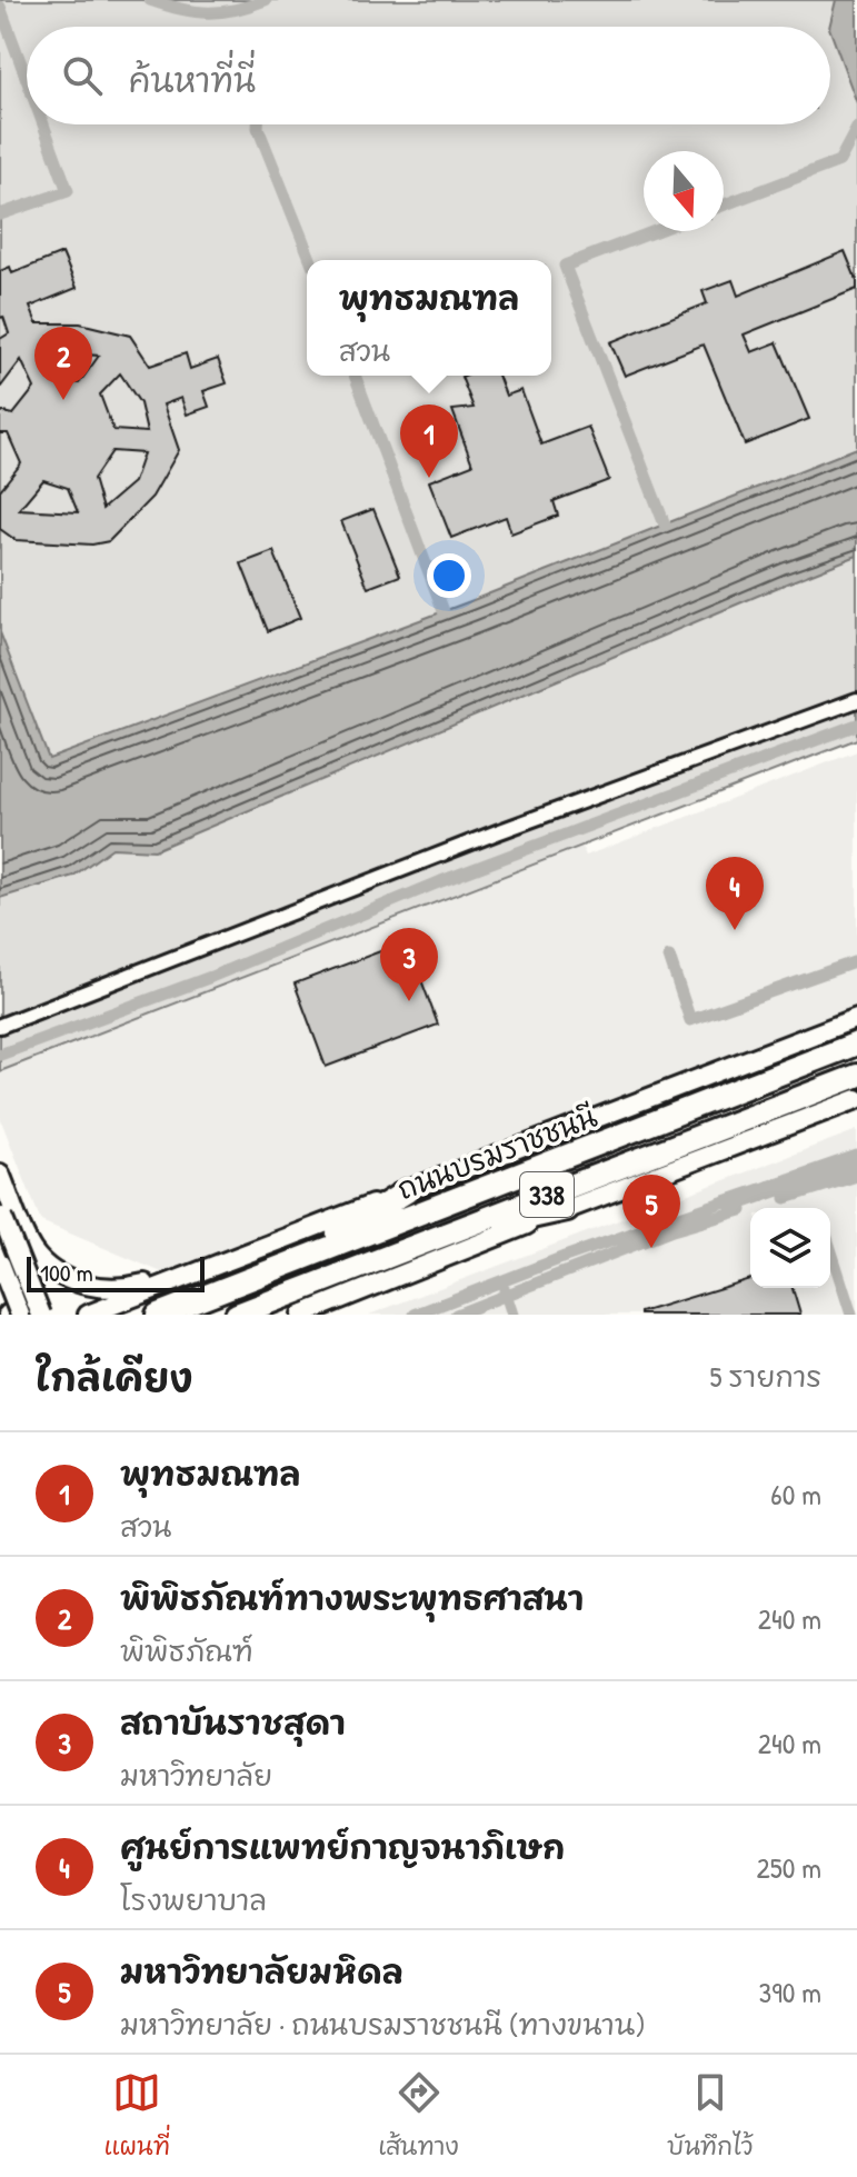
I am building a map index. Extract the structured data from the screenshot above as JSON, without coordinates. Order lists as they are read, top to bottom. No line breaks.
{"streets":{"highway":["ถนนบรมราชชนนี","338"]},"scale_bar":"100 m","north":"bottom","page":{"search":"ค้นหาที่นี่","popup":["พุทธมณฑล","สวน"],"pins":["2","1","4","3","5"],"scale":"100 m","heading":["ใกล้เคียง","5 รายการ"],"list":[{"mark":"1","name":"พุทธมณฑล","note":"สวน","value":"60 m"},{"mark":"2","name":"พิพิธภัณฑ์ทางพระพุทธศาสนา","note":"พิพิธภัณฑ์","value":"240 m"},{"mark":"3","name":"สถาบันราชสุดา","note":"มหาวิทยาลัย","value":"240 m"},{"mark":"4","name":"ศูนย์การแพทย์กาญจนาภิเษก","note":"โรงพยาบาล","value":"250 m"},{"mark":"5","name":"มหาวิทยาลัยมหิดล","note":"มหาวิทยาลัย · ถนนบรมราชชนนี (ทางขนาน)","value":"390 m"}],"nav":["แผนที่","เส้นทาง","บันทึกไว้"]}}
